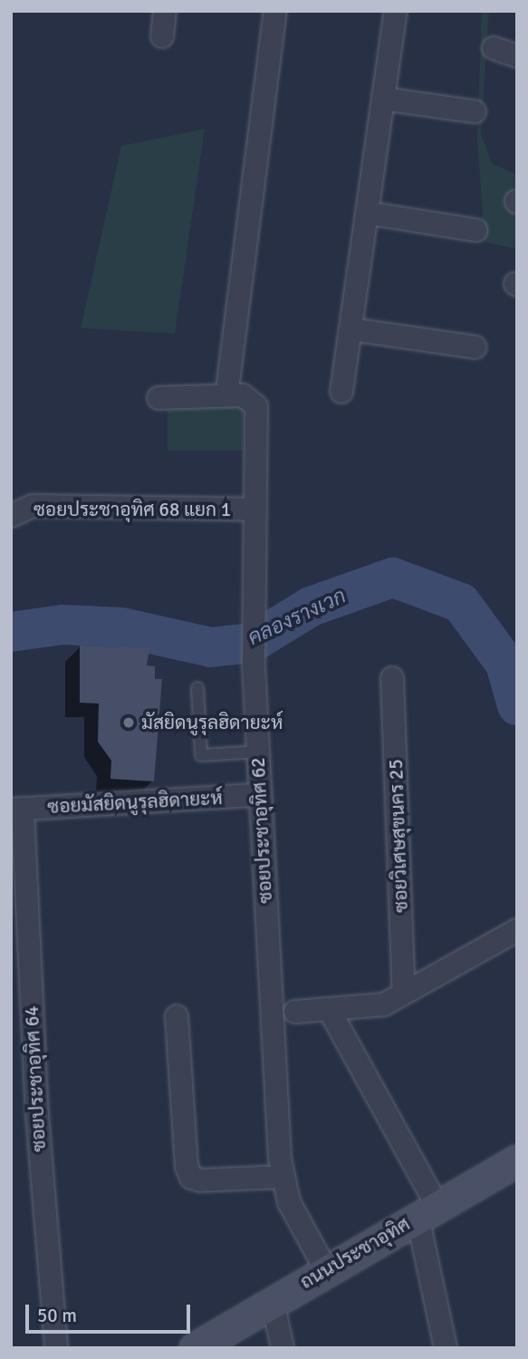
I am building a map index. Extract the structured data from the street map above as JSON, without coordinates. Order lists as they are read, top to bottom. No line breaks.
{"streets":{"main road":["ถนนประชาอุทิศ"],"street":["ซอยประชาอุทิศ 68 แยก 1","ซอยมัสยิดนูรุลฮิดายะห์","ซอยประชาอุทิศ 62","ซอยวิเศษสุขนคร 25","ซอยประชาอุทิศ 64"]},"crossings":[["ซอยประชาอุทิศ 68 แยก 1","ซอยประชาอุทิศ 62"],["ซอยมัสยิดนูรุลฮิดายะห์","ซอยประชาอุทิศ 62"],["ซอยมัสยิดนูรุลฮิดายะห์","ซอยประชาอุทิศ 64"],["ซอยประชาอุทิศ 62","ถนนประชาอุทิศ"]],"water":["คลองรางเวก"],"places":["มัสยิดนูรุลฮิดายะห์"],"scale_bar":"50 m"}
